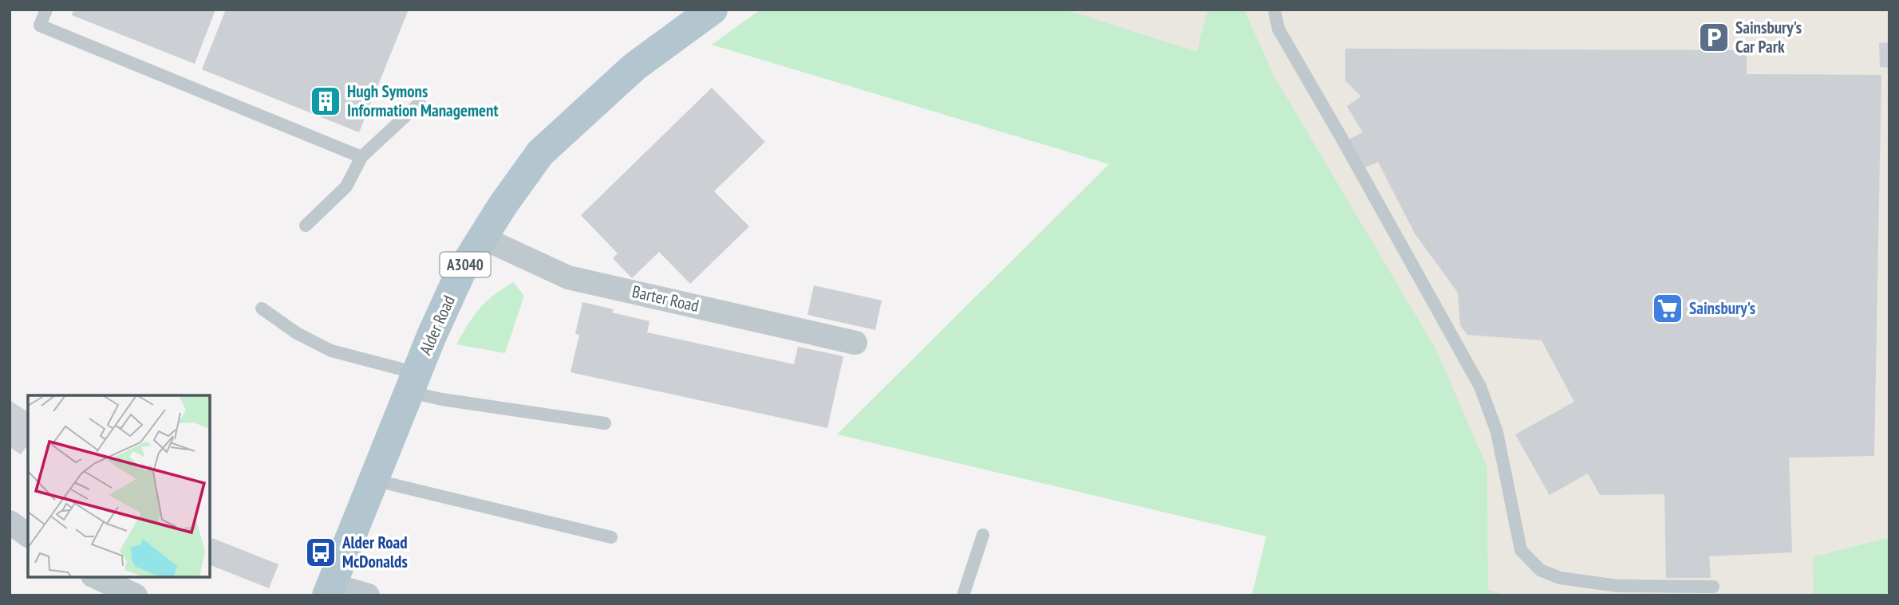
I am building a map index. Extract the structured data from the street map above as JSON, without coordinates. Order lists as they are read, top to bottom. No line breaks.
{"streets":{"main road":["A3040","Alder Road"],"street":["Barter Road"]},"crossings":[["Barter Road","Alder Road"]],"places":{"parking":["Sainsbury's Car Park"],"building":["Hugh Symons Information Management"],"supermarket":["Sainsbury's"],"bus stop":["Alder Road McDonalds"]}}
